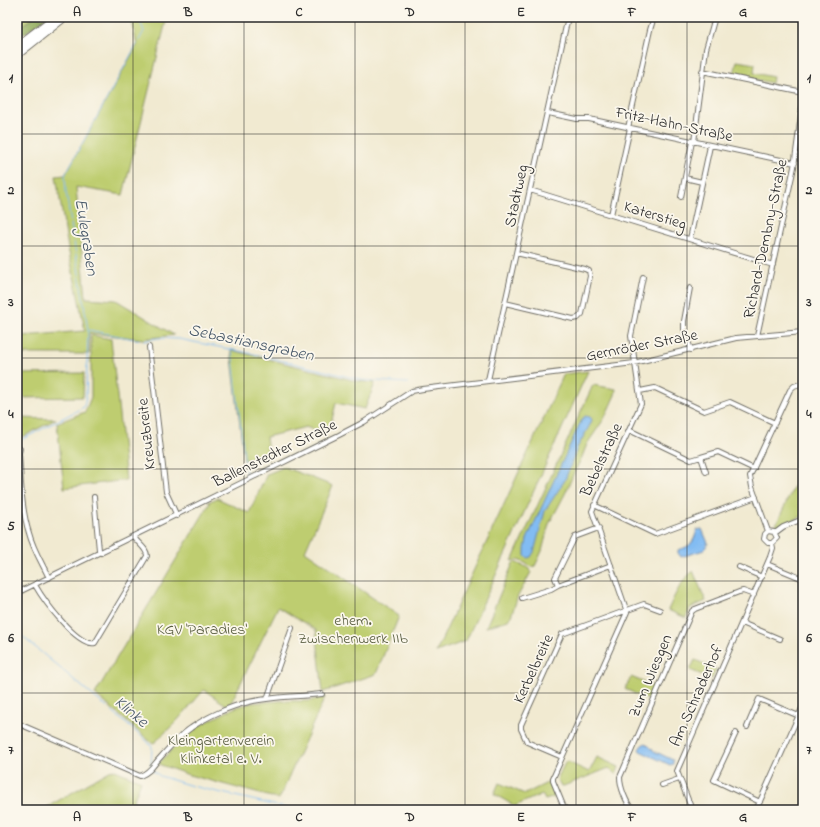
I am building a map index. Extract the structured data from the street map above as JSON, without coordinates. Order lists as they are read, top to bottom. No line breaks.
{"streets":{"street":["Fritz-Hahn-Straße","Stadtweg","Katerstieg","Richard-Dembny-Straße","Gernröder Straße","Kreuzbreite","Ballenstedter Straße","Bebelstraße","Kerbelbreite","Zum Wiesgen","Am Schraderhof"]},"crossings":[["Fritz-Hahn-Straße","Stadtweg"],["Fritz-Hahn-Straße","Richard-Dembny-Straße"],["Stadtweg","Katerstieg"],["Stadtweg","Gernröder Straße"],["Katerstieg","Richard-Dembny-Straße"],["Richard-Dembny-Straße","Gernröder Straße"],["Gernröder Straße","Ballenstedter Straße"],["Gernröder Straße","Bebelstraße"],["Kreuzbreite","Ballenstedter Straße"],["Bebelstraße","Kerbelbreite"],["Zum Wiesgen","Am Schraderhof"]],"water":["Eulegraben","Sebastiansgraben","Klinke"],"parks":["ehem. Zwischenwerk IIb","KGV 'Paradies'","Kleingartenverein Klinketal e. V."],"grid":{"columns":["A","B","C","D","E","F","G"],"rows":["1","2","3","4","5","6","7"]}}
